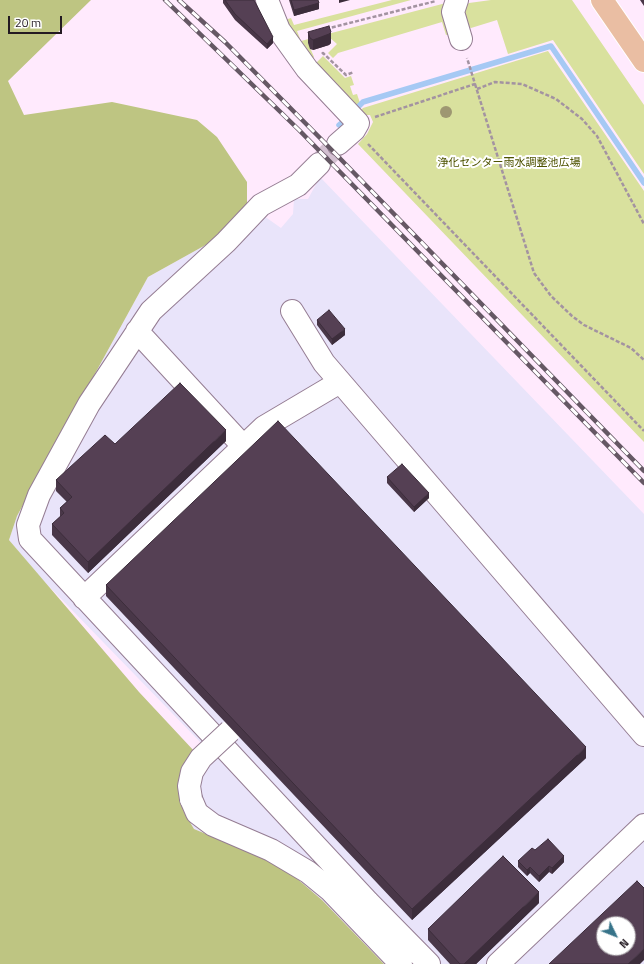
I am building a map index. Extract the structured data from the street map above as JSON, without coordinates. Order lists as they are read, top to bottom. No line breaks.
{"parks":["浄化センター雨水調整池広場"],"scale_bar":"20 m","north":"bottom right"}
